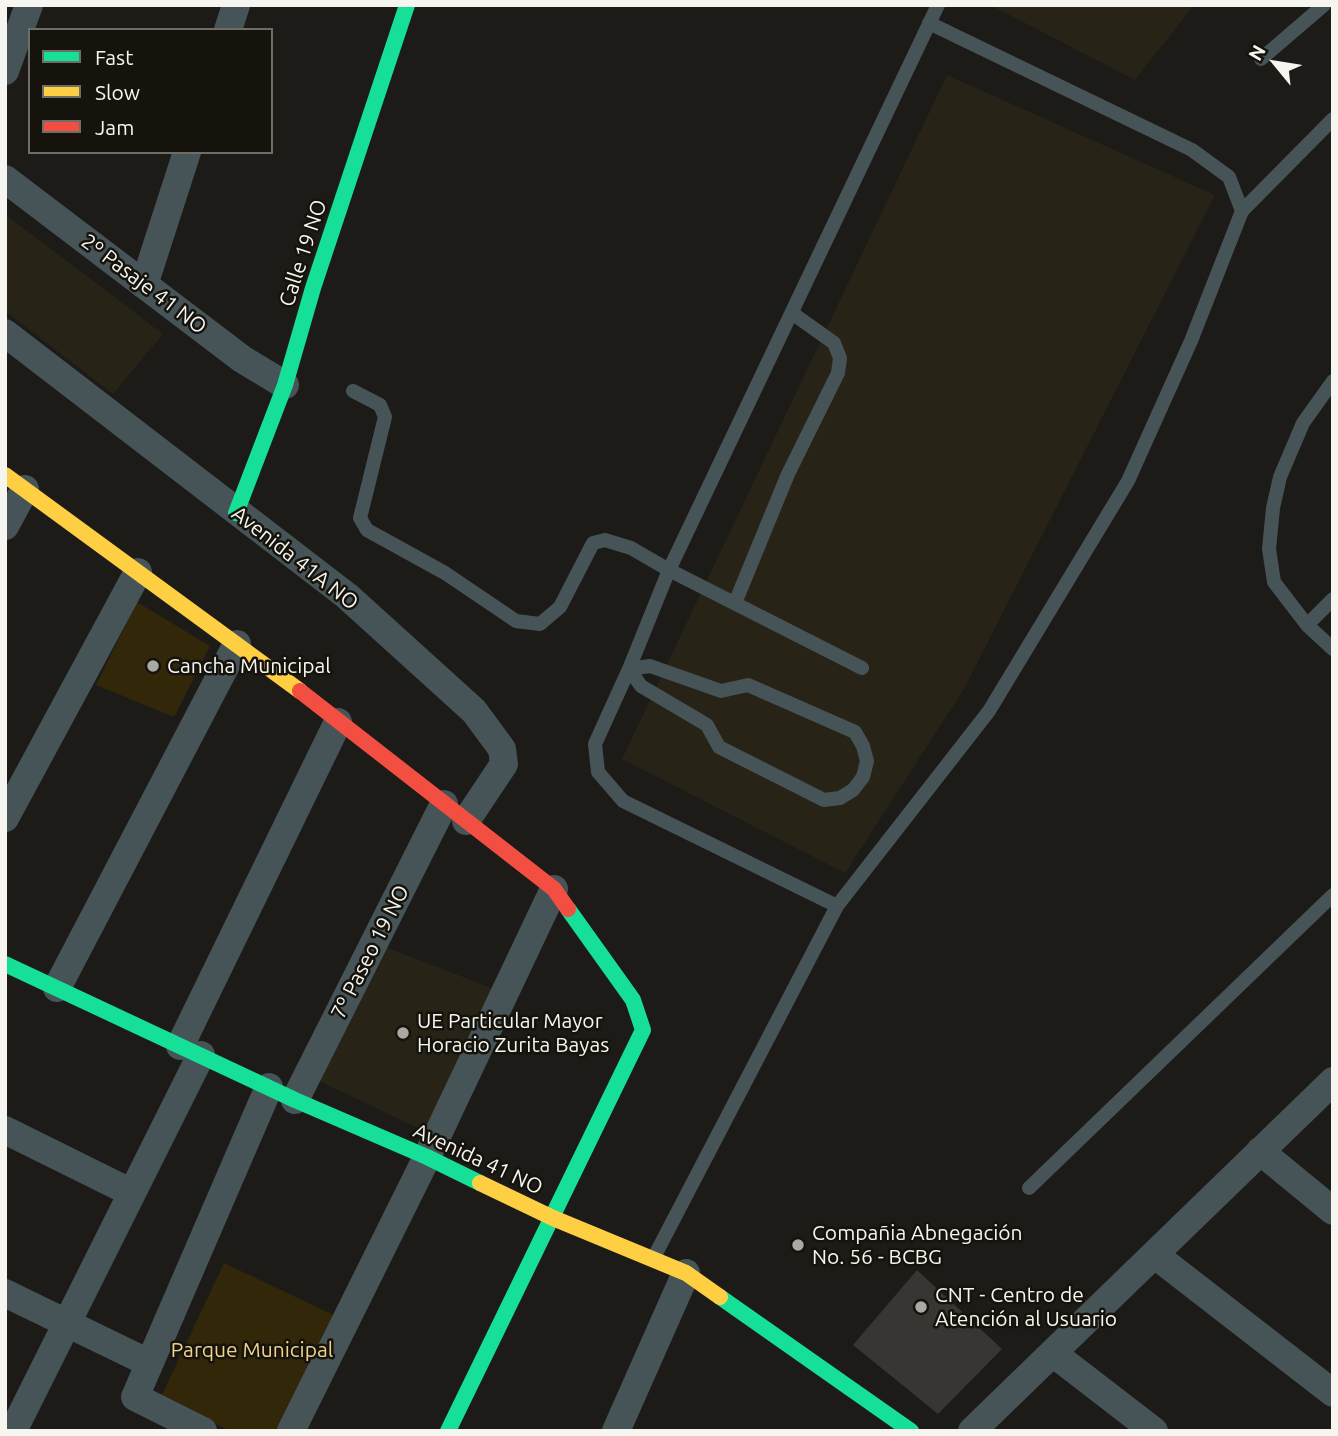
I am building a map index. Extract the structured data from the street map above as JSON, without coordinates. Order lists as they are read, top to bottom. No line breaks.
{"streets":{"street":["Calle 19 NO","2º Pasaje 41 NO","Avenida 41A NO","7º Paseo 19 NO","Avenida 41 NO"]},"crossings":[["Calle 19 NO","2º Pasaje 41 NO"],["Calle 19 NO","Avenida 41A NO"],["7º Paseo 19 NO","Avenida 41 NO"]],"parks":["Parque Municipal"],"places":["Cancha Municipal","UE Particular Mayor Horacio Zurita Bayas","Compañia Abnegación No. 56 - BCBG","CNT - Centro de Atención al Usuario"],"legend":["Fast","Slow","Jam"],"north":"top left"}
